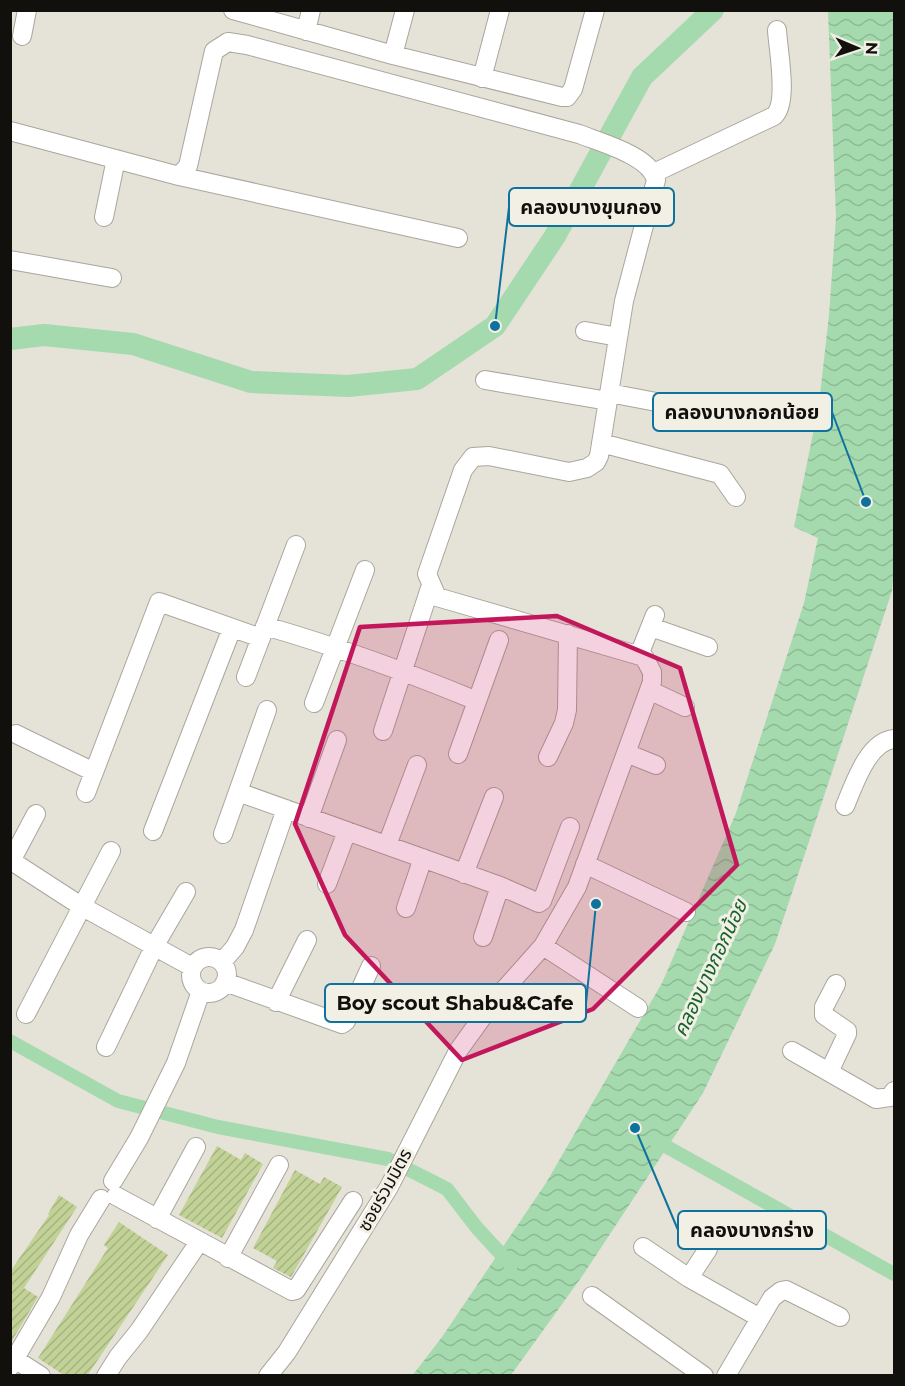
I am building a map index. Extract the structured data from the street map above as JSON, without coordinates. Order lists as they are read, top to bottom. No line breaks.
{"streets":{"street":["ซอยร่วมมิตร"]},"water":["คลองบางกอกน้อย"],"places":["คลองบางขุนกอง","คลองบางกอกน้อย","Boy scout Shabu&Cafe","คลองบางกร่าง"],"north":"right"}
